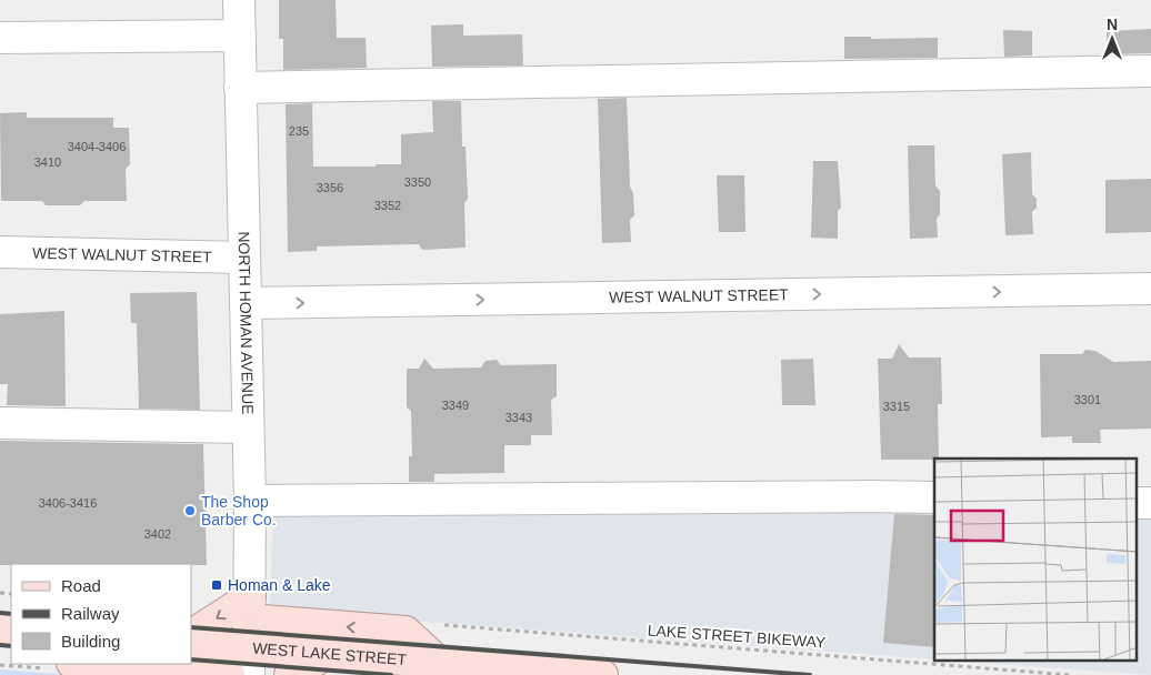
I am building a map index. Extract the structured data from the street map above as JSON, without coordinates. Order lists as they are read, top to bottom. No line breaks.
{"streets":{"main road":["WEST LAKE STREET"],"street":["WEST WALNUT STREET","NORTH HOMAN AVENUE"],"path":["LAKE STREET BIKEWAY"]},"crossings":[["WEST WALNUT STREET","NORTH HOMAN AVENUE"],["NORTH HOMAN AVENUE","WEST LAKE STREET"]],"places":{"other":["The Shop Barber Co."],"transit":["Homan & Lake"]},"house_numbers":["235","3404-3406","3410","3350","3356","3352","3301","3349","3315","3343","3406-3416","3402"],"legend":["Road","Railway","Building"],"north":"top"}
